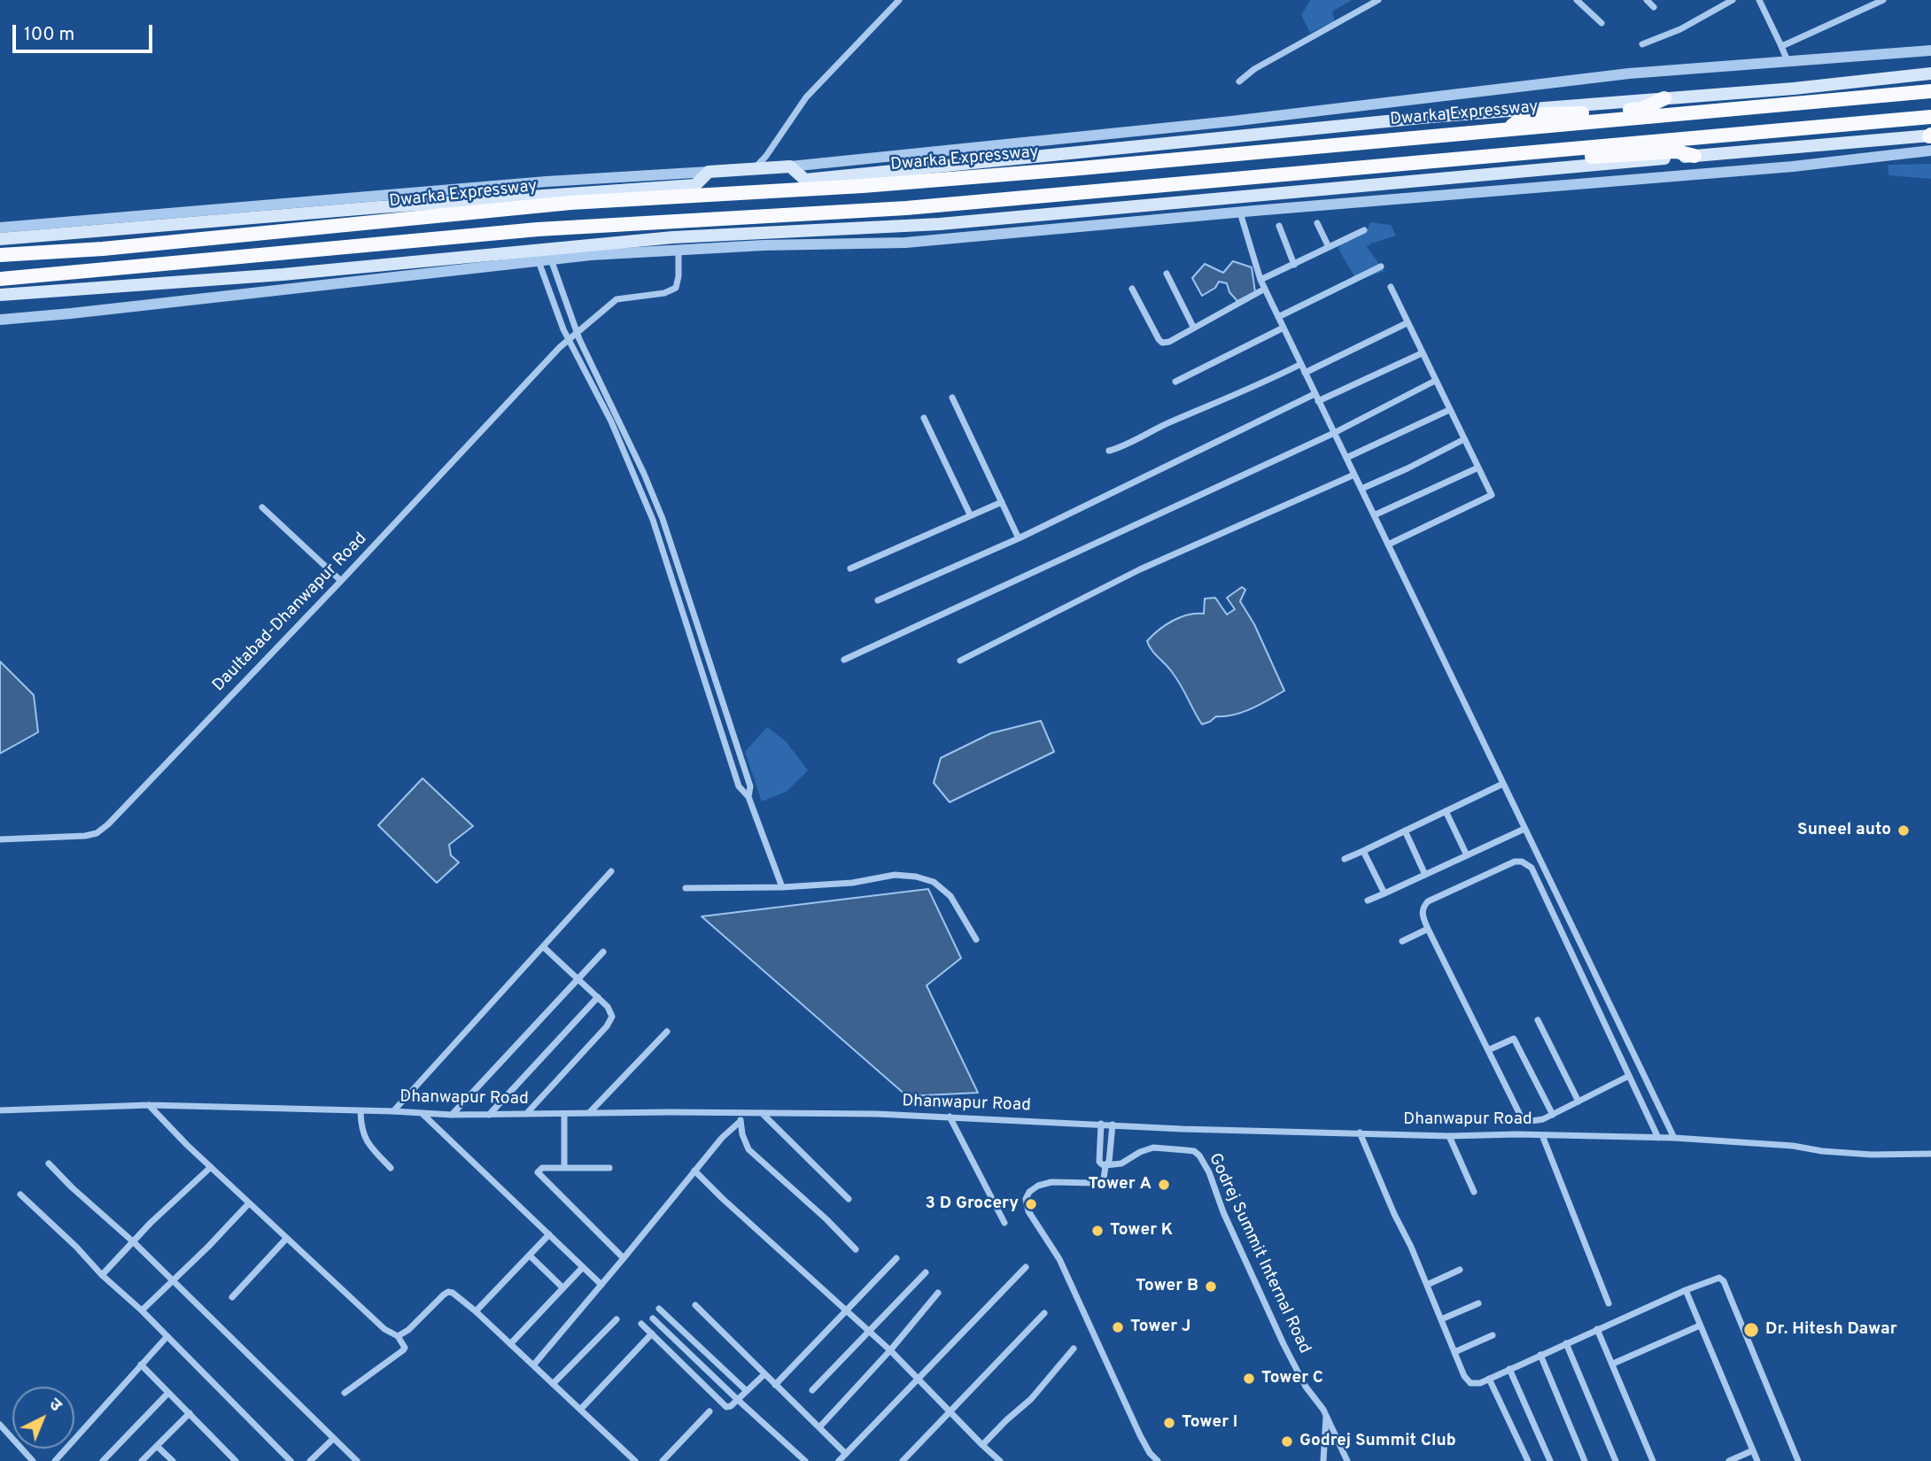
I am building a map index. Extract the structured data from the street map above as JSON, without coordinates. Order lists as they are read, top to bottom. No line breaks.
{"streets":{"highway":["Dwarka Expressway"],"street":["Daultabad-Dhanwapur Road","Dhanwapur Road","Godrej Summit Internal Road"]},"places":["Suneel auto","Tower A","3 D Grocery","Tower K","Tower B","Tower J","Dr. Hitesh Dawar","Tower C","Tower I","Godrej Summit Club"],"scale_bar":"100 m","north":"top right"}
